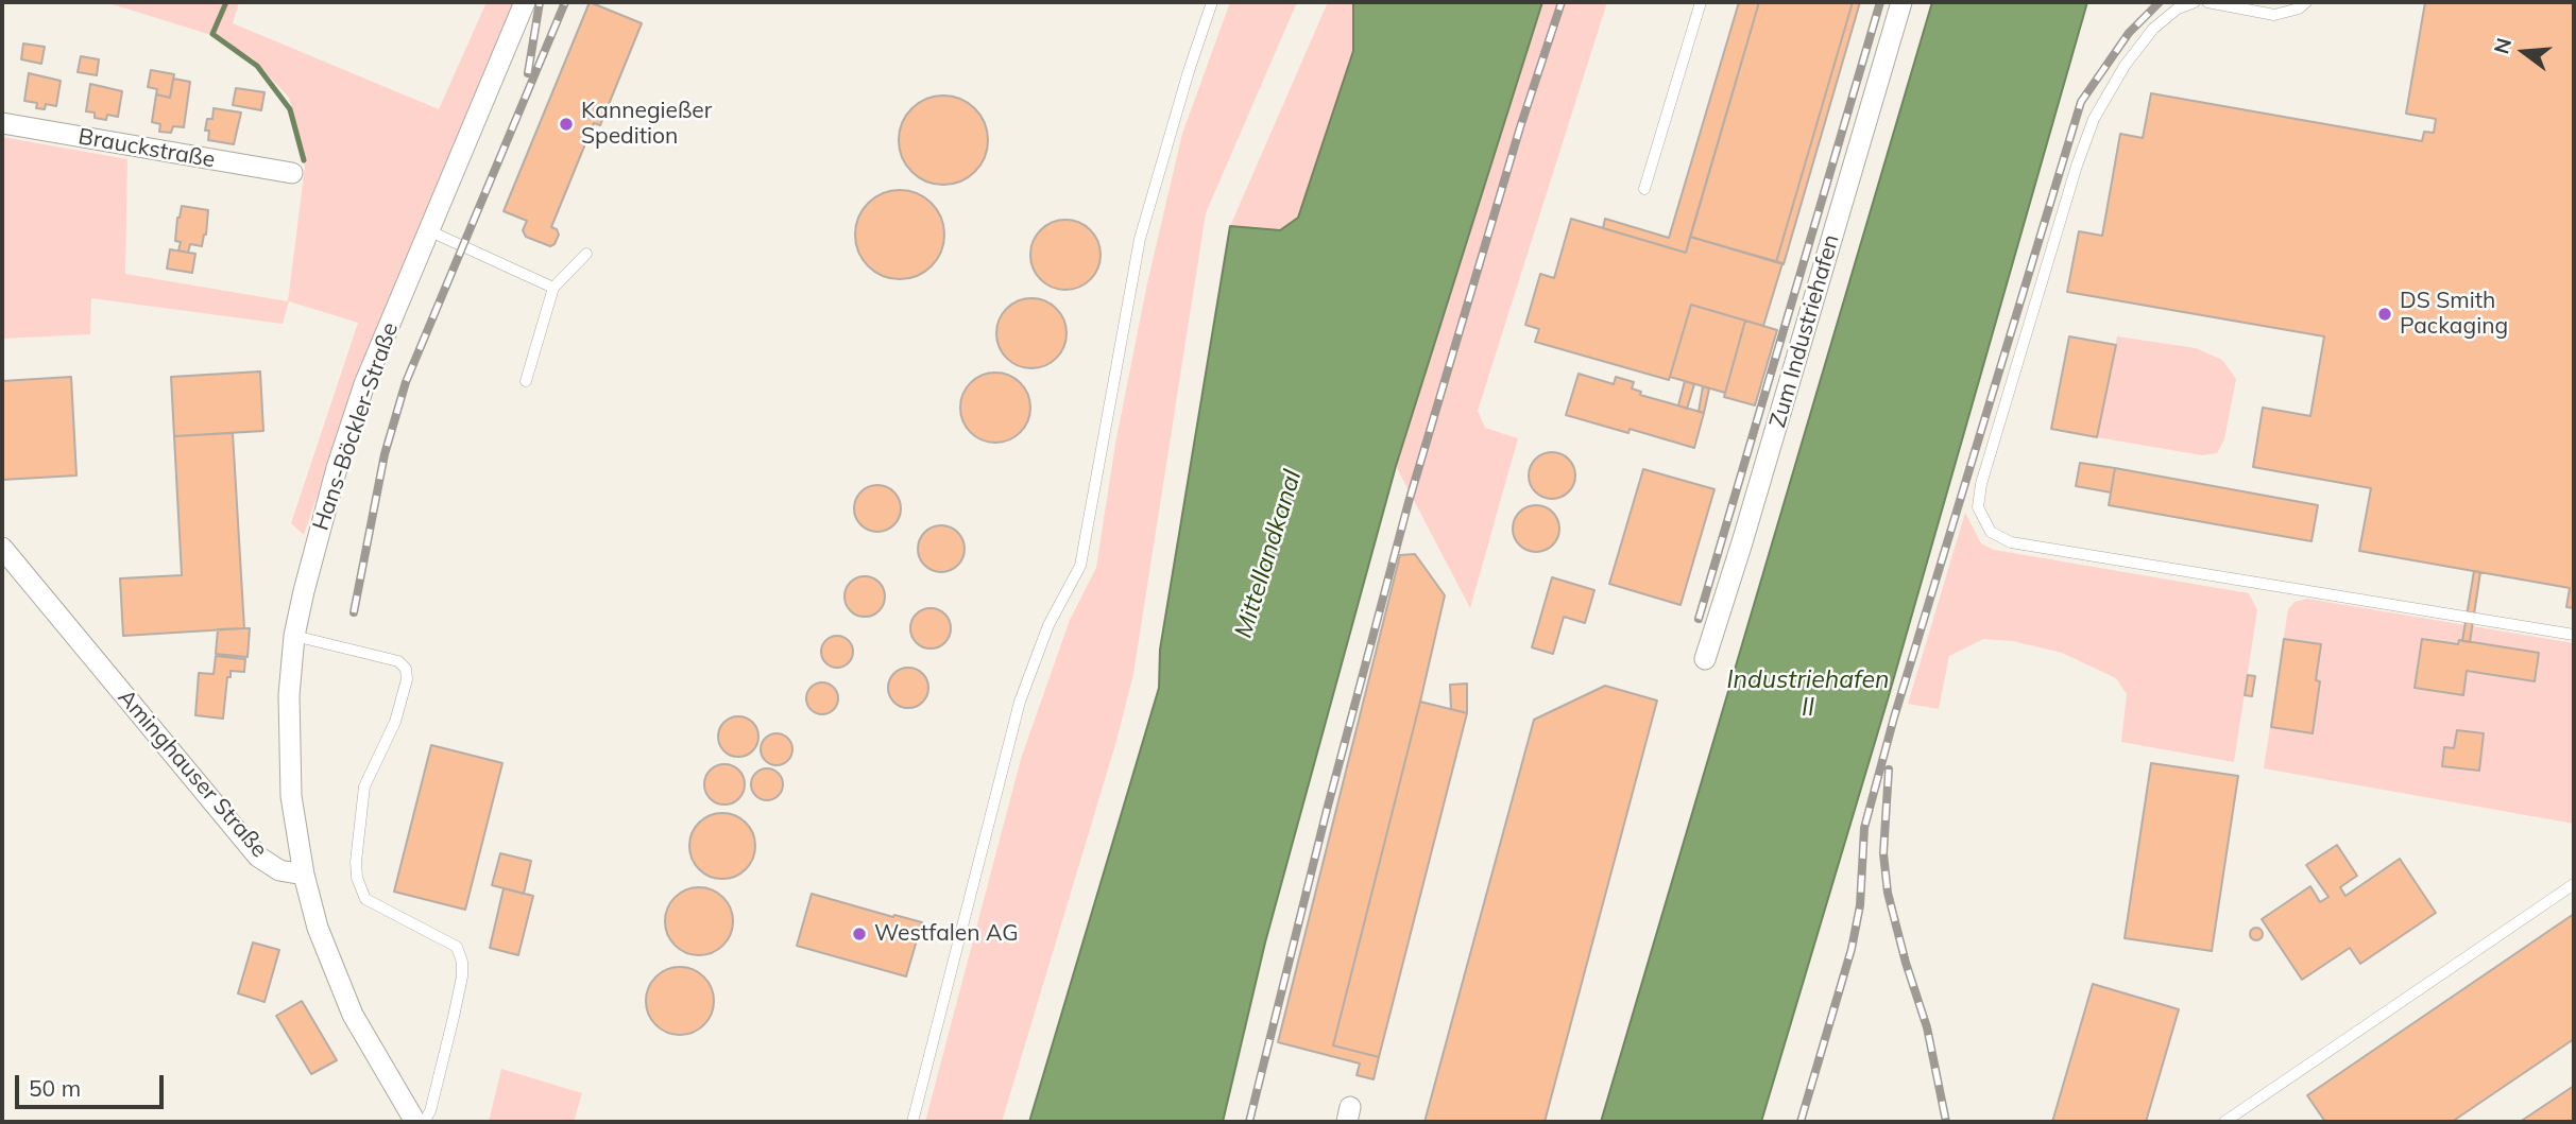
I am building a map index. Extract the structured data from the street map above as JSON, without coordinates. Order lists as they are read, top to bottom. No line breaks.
{"streets":{"street":["Brauckstraße","Zum Industriehafen","Hans-Böckler-Straße","Aminghauser Straße"]},"crossings":[["Hans-Böckler-Straße","Aminghauser Straße"]],"water":["Mittellandkanal","Industriehafen II"],"places":["Kannegießer Spedition","DS Smith Packaging","Westfalen AG"],"scale_bar":"50 m","north":"left"}
